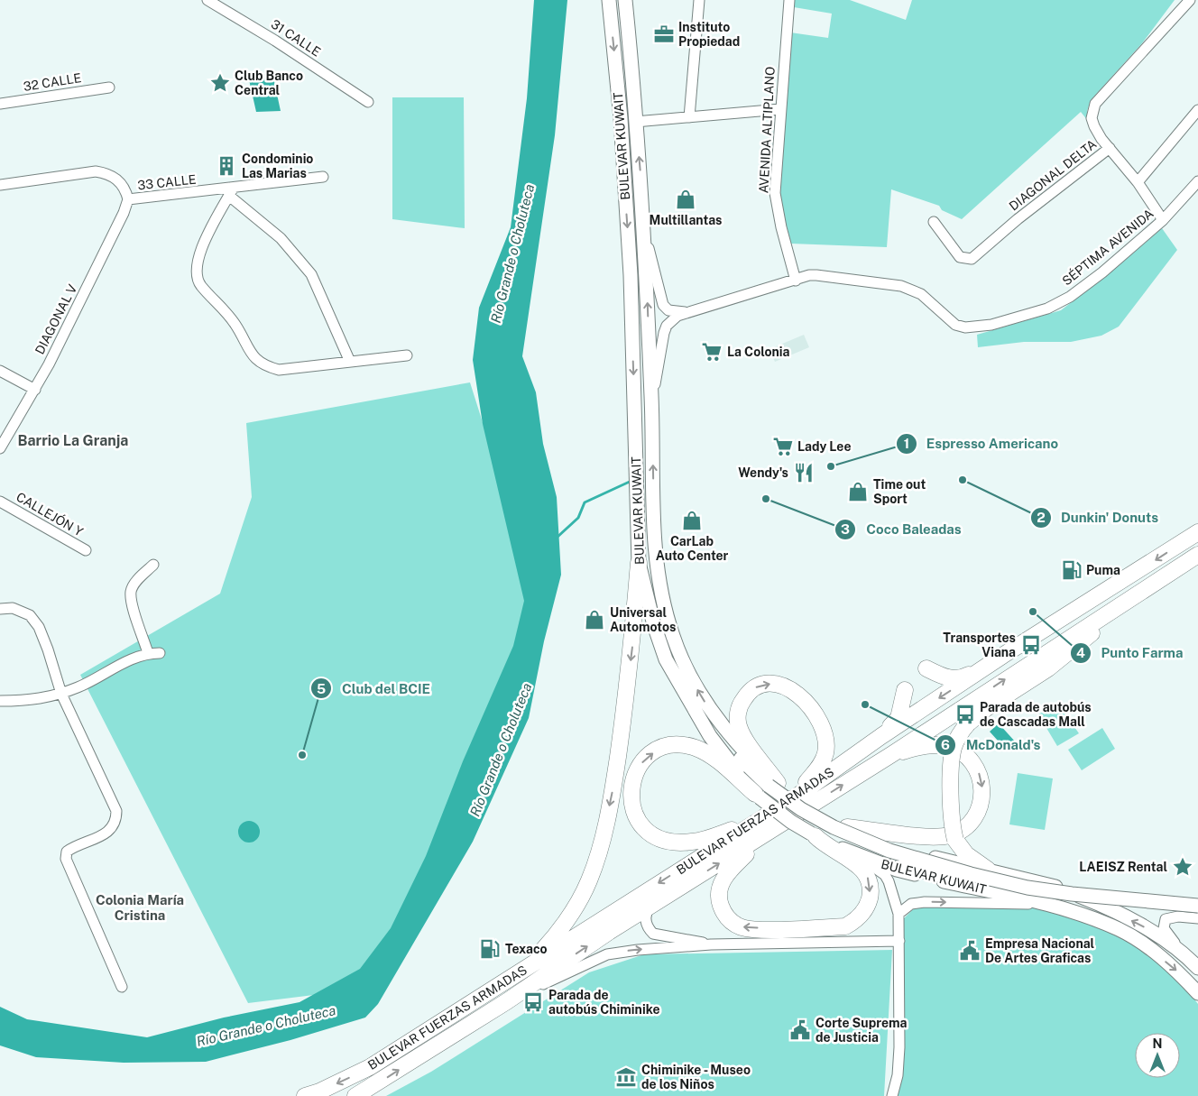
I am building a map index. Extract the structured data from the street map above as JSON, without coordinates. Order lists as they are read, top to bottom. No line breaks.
{"streets":{"highway":["BULEVAR FUERZAS ARMADAS"],"main road":["BULEVAR KUWAIT"],"street":["31 CALLE","32 CALLE","AVENIDA ALTIPLANO","DIAGONAL DELTA","33 CALLE","SÉPTIMA AVENIDA","DIAGONAL V","CALLEJÓN Y"]},"crossings":[["AVENIDA ALTIPLANO","SÉPTIMA AVENIDA"],["33 CALLE","DIAGONAL V"]],"districts":["Barrio La Granja","Colonia María Cristina"],"water":["Río Grande o Choluteca"],"places":{"office":["Instituto Propiedad"],"place":["Club Banco Central","LAEISZ Rental"],"building":["Condominio Las Marias"],"shop":["Multillantas","Time out Sport","CarLab Auto Center","Universal Automotos"],"supermarket":["La Colonia","Lady Lee"],"other":["Espresso Americano","Dunkin' Donuts","Coco Baleadas","Punto Farma","McDonald's","Club del BCIE"],"restaurant":["Wendy's"],"fuel station":["Puma","Texaco"],"bus stop":["Transportes Viana","Parada de autobús de Cascadas Mall","Parada de autobús Chiminike"],"public building":["Empresa Nacional De Artes Graficas","Corte Suprema de Justicia"],"museum":["Chiminike - Museo de los Niños"]},"north":"top"}
